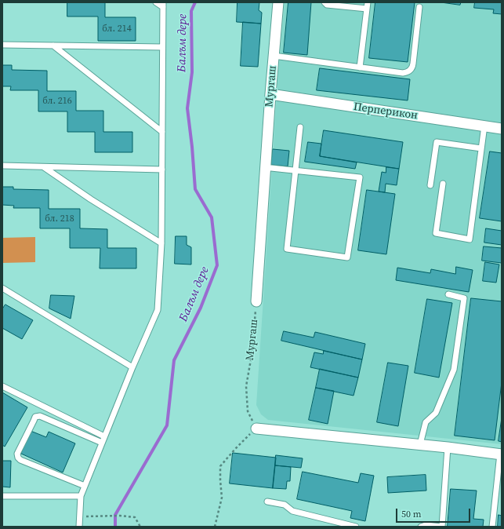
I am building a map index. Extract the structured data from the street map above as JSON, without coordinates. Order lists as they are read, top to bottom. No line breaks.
{"streets":{"street":["Мургаш","Перперикон"]},"crossings":[["Мургаш","Перперикон"]],"water":["Балъм дере"],"house_numbers":["бл. 214","бл. 216","бл. 218"],"scale_bar":"50 m"}
